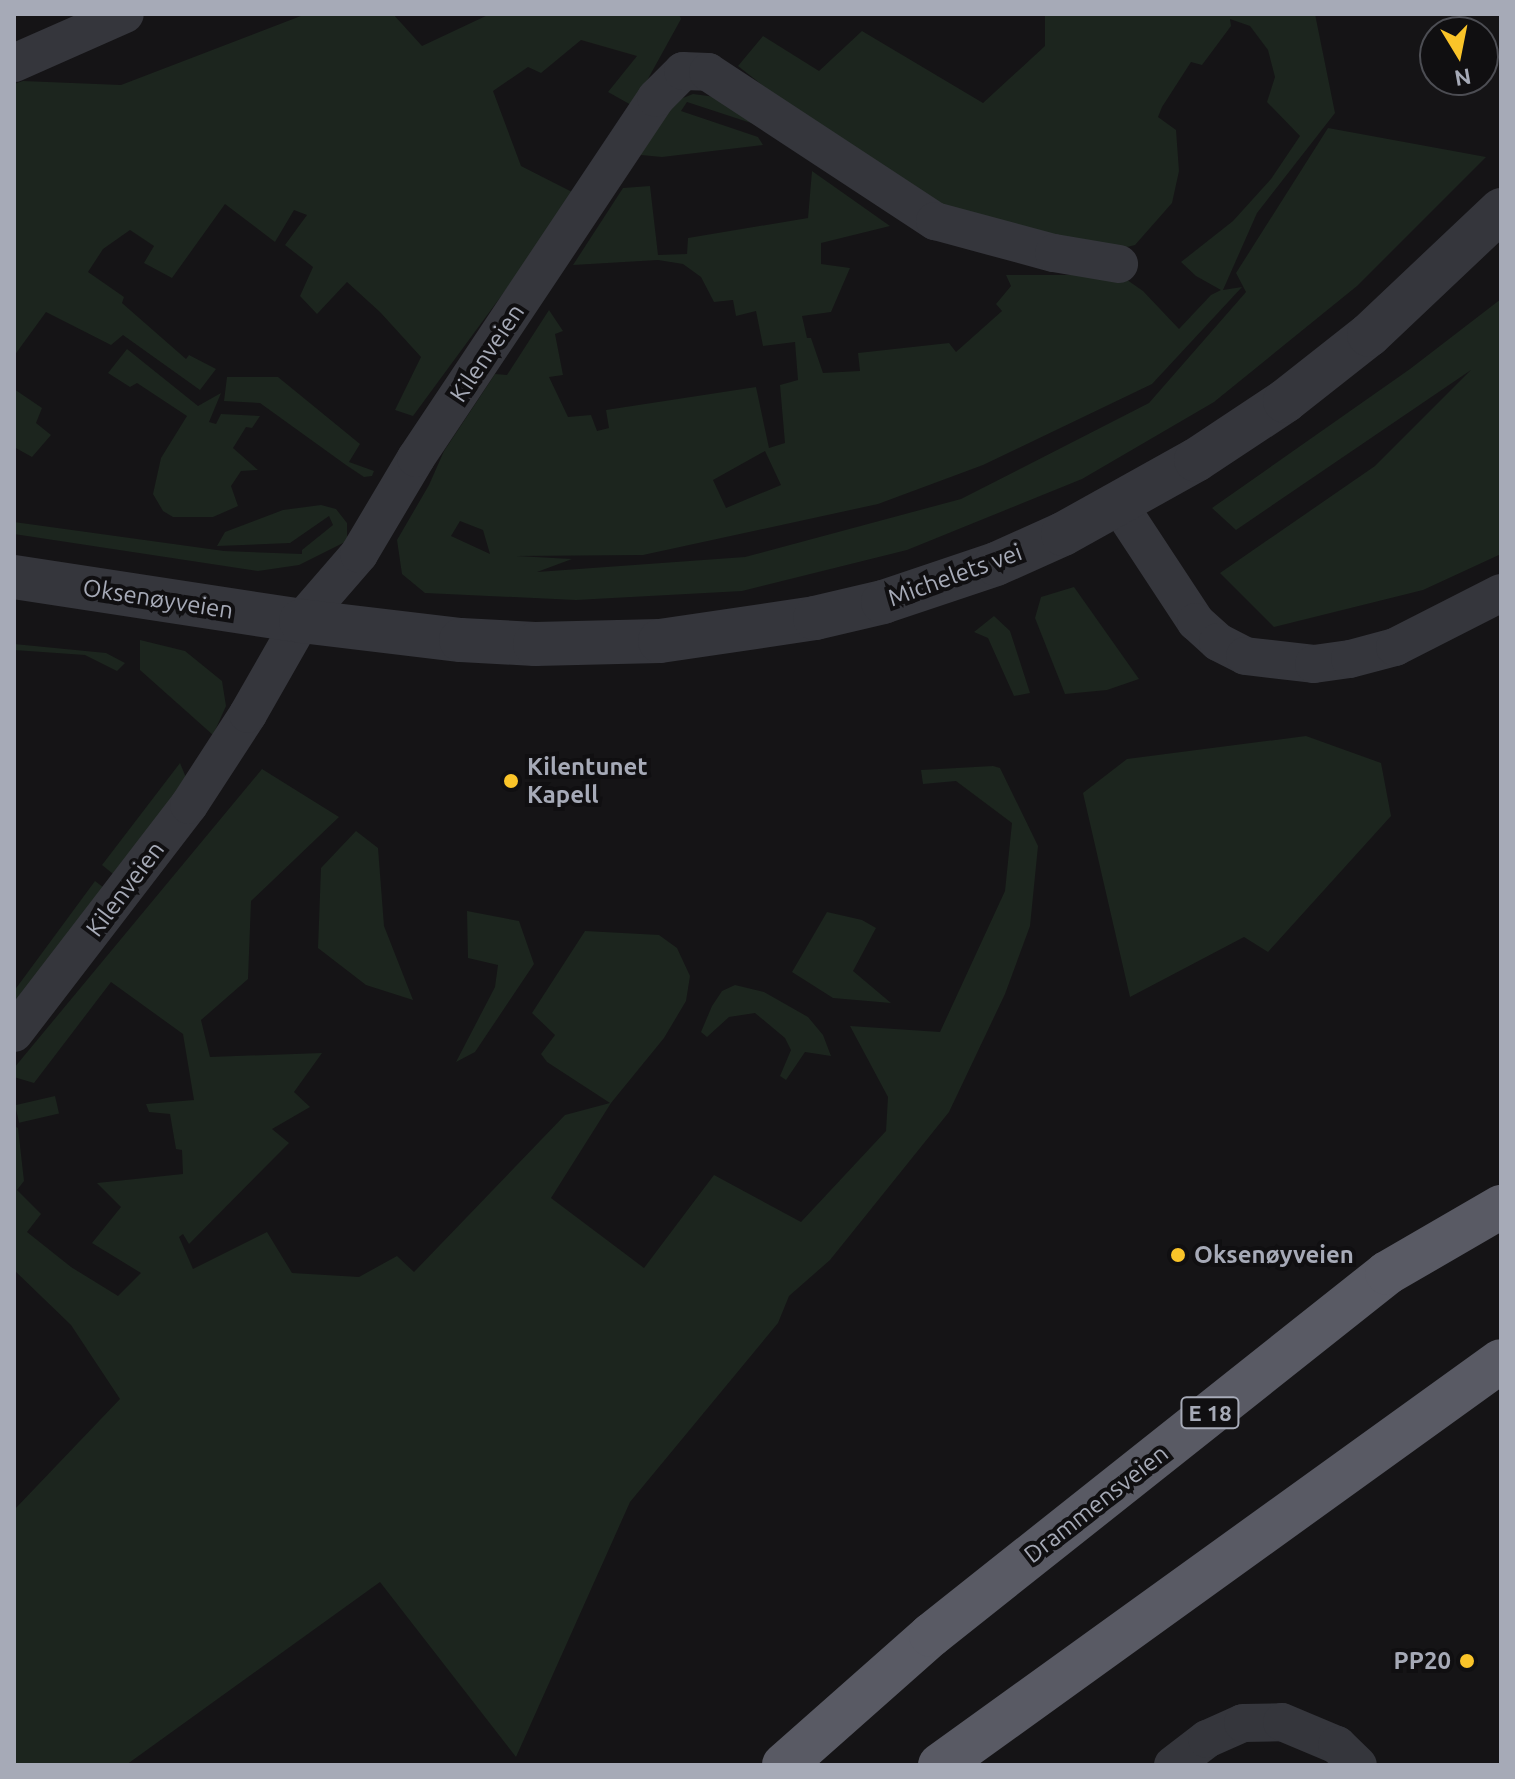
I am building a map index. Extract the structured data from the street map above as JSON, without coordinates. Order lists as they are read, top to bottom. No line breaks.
{"streets":{"highway":["E 18","Drammensveien"],"street":["Kilenveien","Michelets vei","Oksenøyveien"]},"crossings":[["Kilenveien","Michelets vei"],["Kilenveien","Oksenøyveien"],["Michelets vei","Oksenøyveien"]],"places":["Kilentunet Kapell","Oksenøyveien","PP20"],"north":"bottom"}
